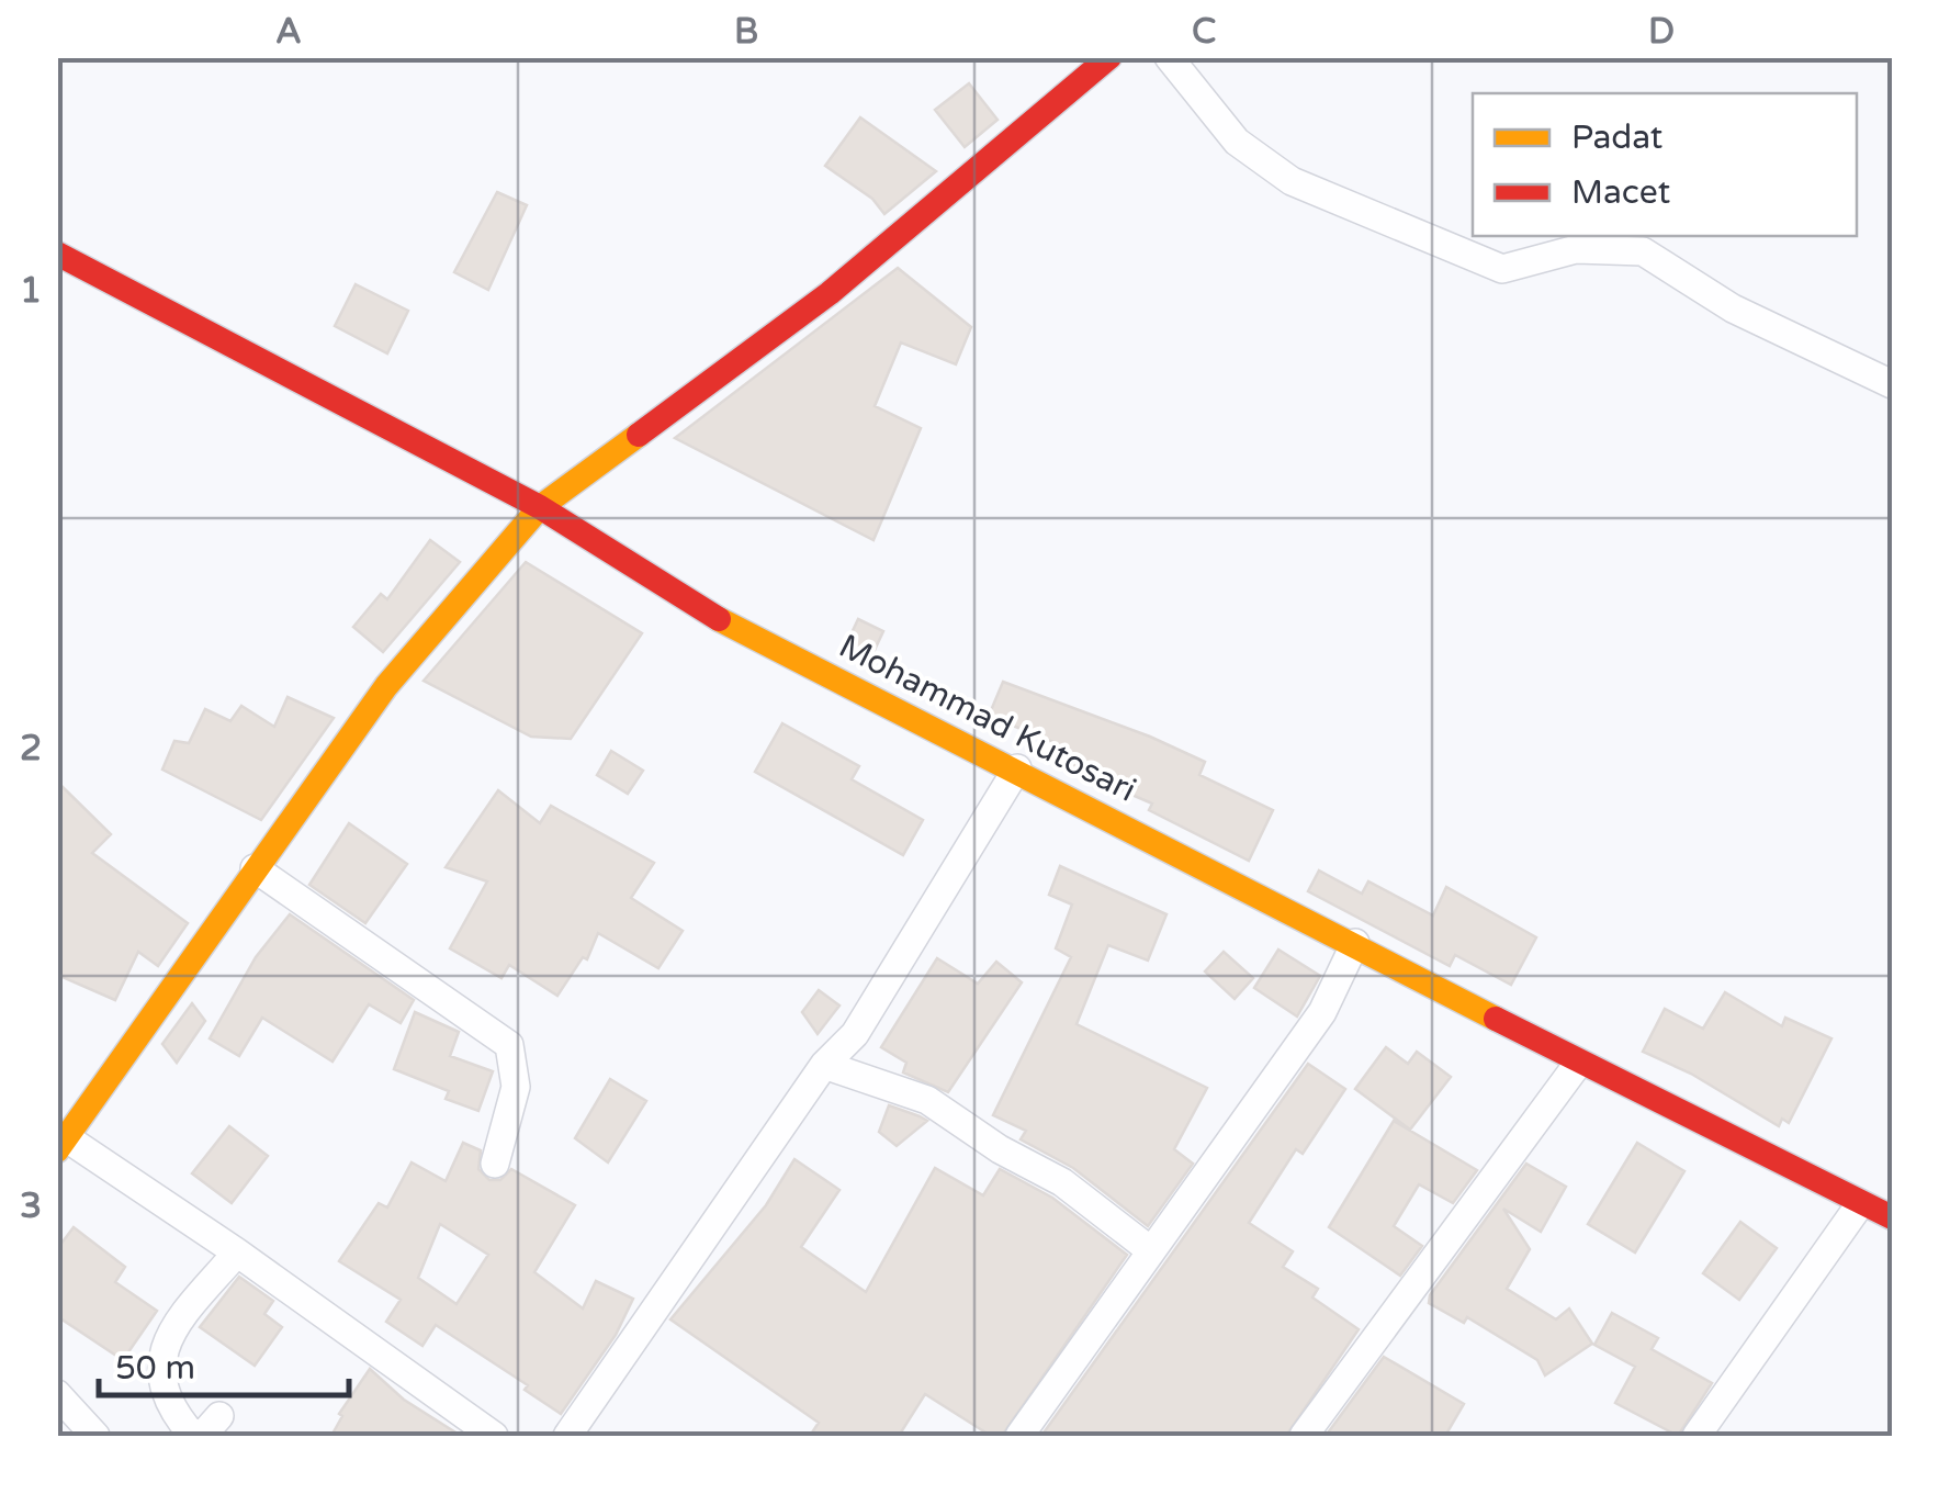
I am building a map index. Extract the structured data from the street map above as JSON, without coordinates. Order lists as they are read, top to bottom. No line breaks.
{"streets":{"street":["Mohammad Kutosari"]},"legend":["Padat","Macet"],"scale_bar":"50 m","grid":{"columns":["A","B","C","D"],"rows":["1","2","3"]}}
